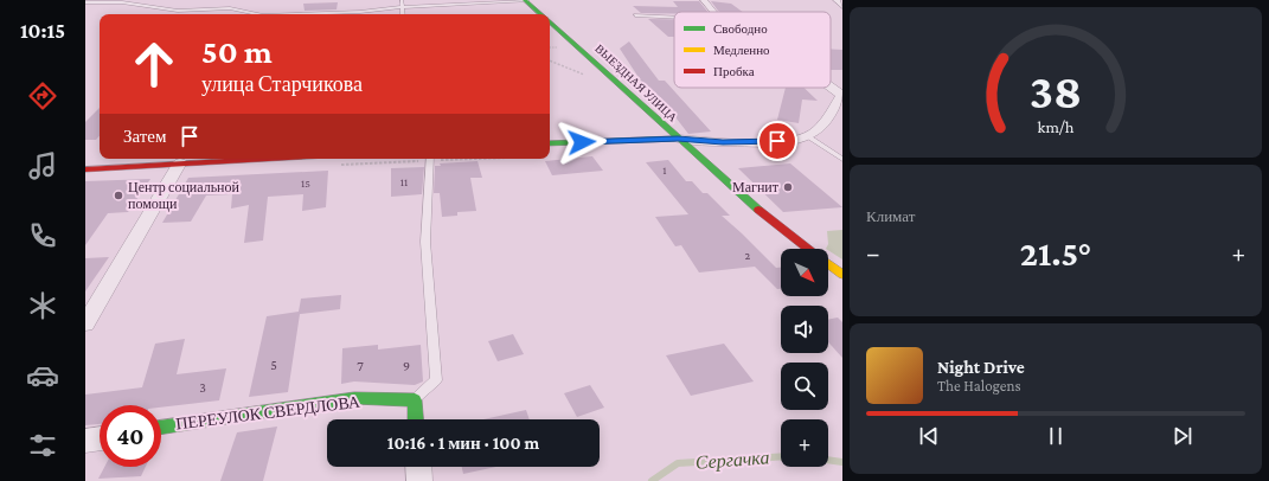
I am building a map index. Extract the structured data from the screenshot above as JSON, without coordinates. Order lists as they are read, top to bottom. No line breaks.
{"streets":{"street":["ВЫЕЗДНАЯ УЛИЦА","ПЕРЕУЛОК СВЕРДЛОВА"]},"water":["Сергачка"],"places":["Магнит","Центр социальной помощи"],"house_numbers":["1","11","15","2","5","7","9","3"],"legend":["Свободно","Медленно","Пробка"],"north":"bottom right","page":{"tabs":"10:15","turn":["50 m","улица Старчикова"],"then":"Затем","tile":"Климат","heat":["−","21.5°","+"],"map_buttons":"+","song":["Night Drive","The Halogens"],"limit":"40","trip":"10:16 · 1 мин · 100 m","gauge":["38","km/h"]}}
